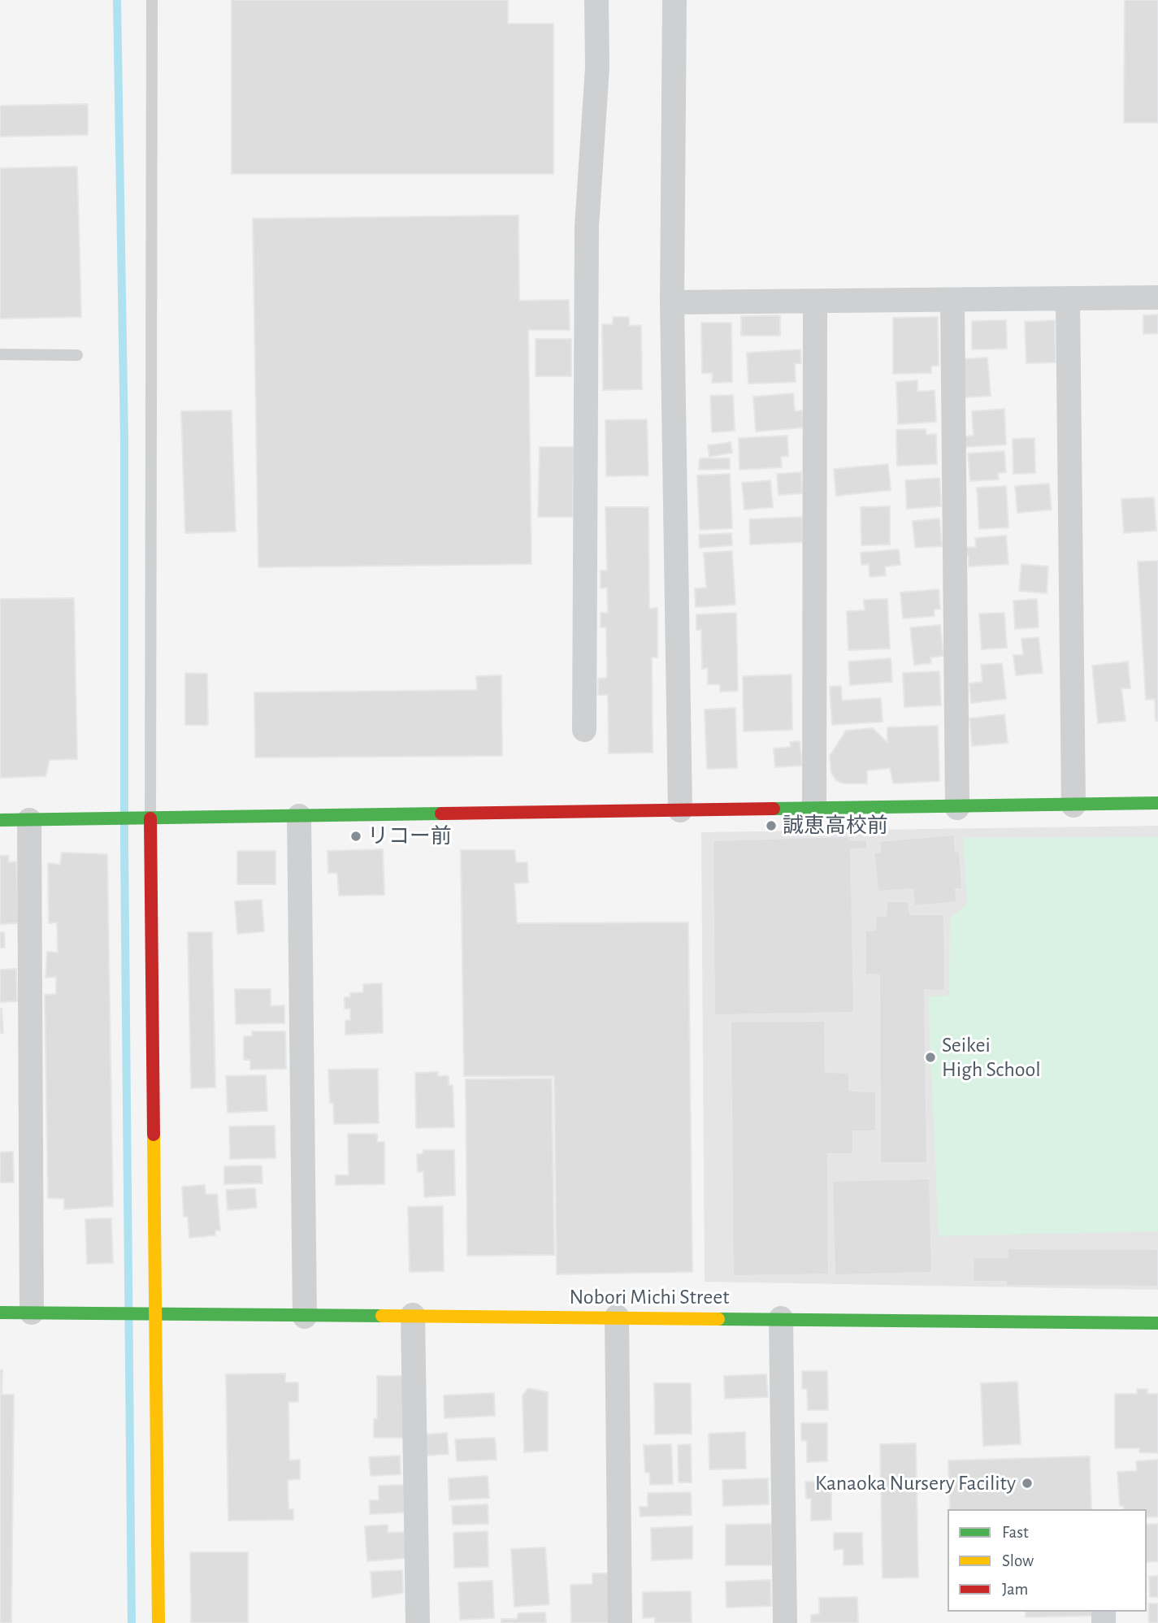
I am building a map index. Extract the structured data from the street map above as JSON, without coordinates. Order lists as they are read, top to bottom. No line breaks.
{"streets":{"street":["Nobori Michi Street"]},"places":["誠恵高校前","リコー前","Seikei High School","Kanaoka Nursery Facility"],"legend":["Fast","Slow","Jam"]}
